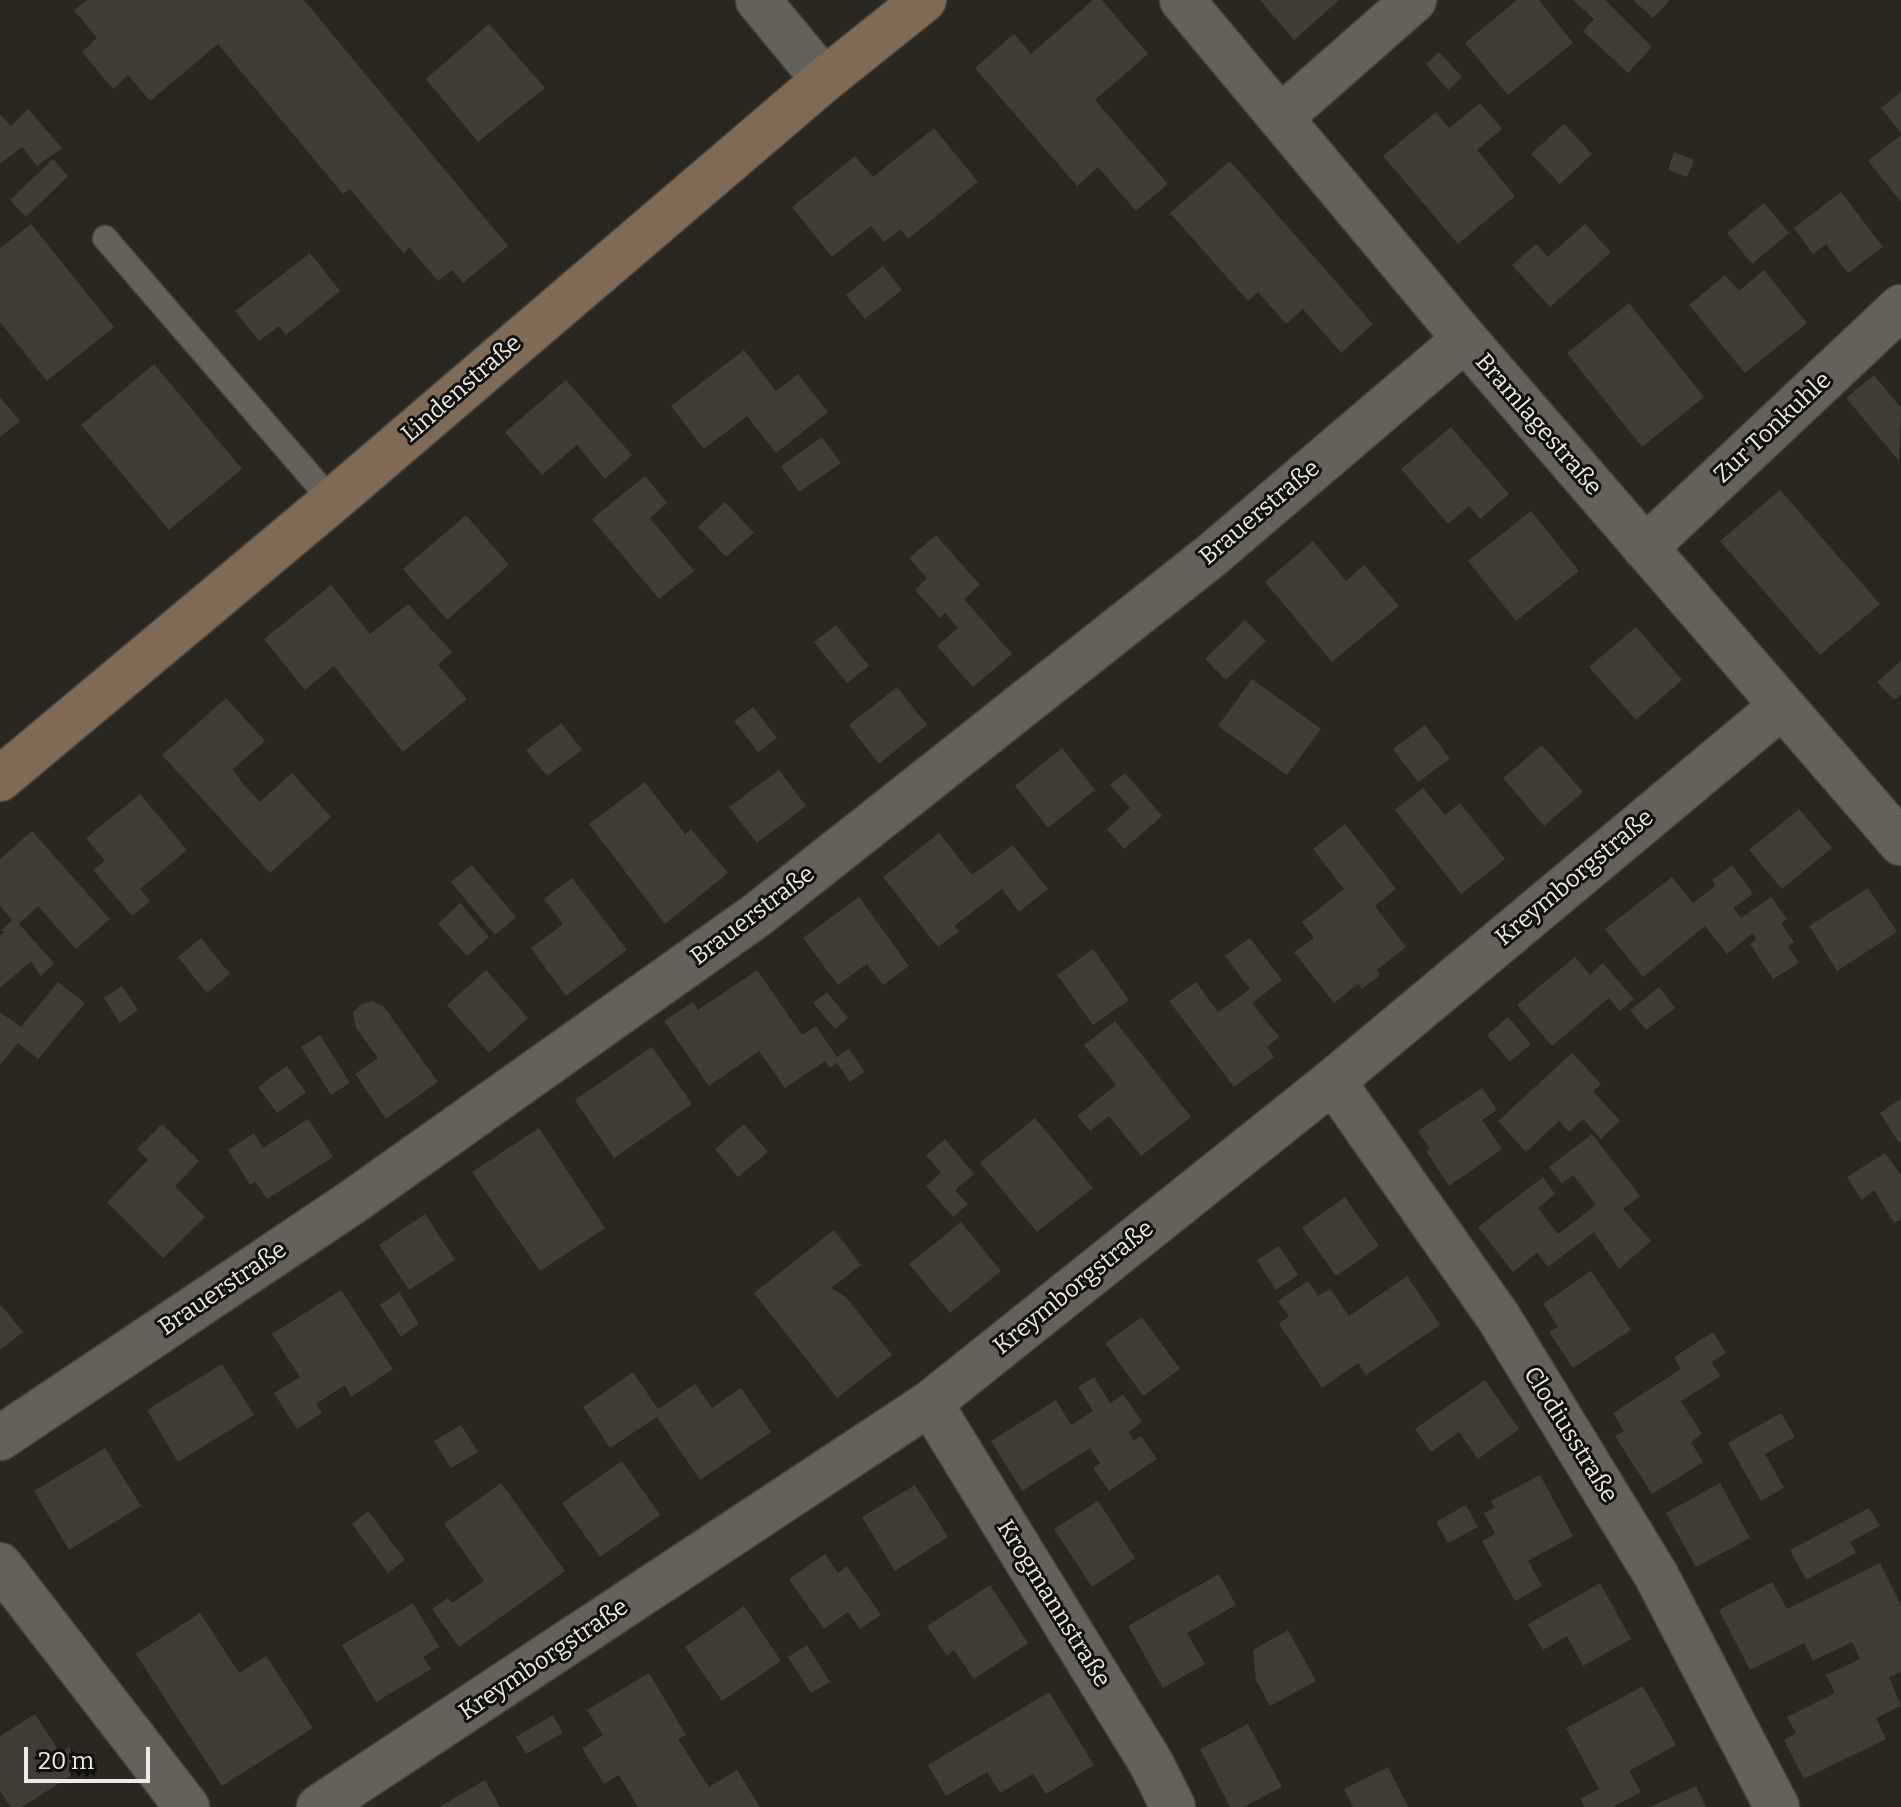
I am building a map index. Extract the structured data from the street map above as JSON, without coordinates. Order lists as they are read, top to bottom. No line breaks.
{"streets":{"street":["Lindenstraße","Bramlagestraße","Zur Tonkuhle","Brauerstraße","Kreymborgstraße","Clodiusstraße","Krogmannstraße"]},"crossings":[["Bramlagestraße","Zur Tonkuhle"],["Bramlagestraße","Brauerstraße"],["Bramlagestraße","Kreymborgstraße"],["Kreymborgstraße","Clodiusstraße"],["Kreymborgstraße","Krogmannstraße"]],"scale_bar":"20 m"}
